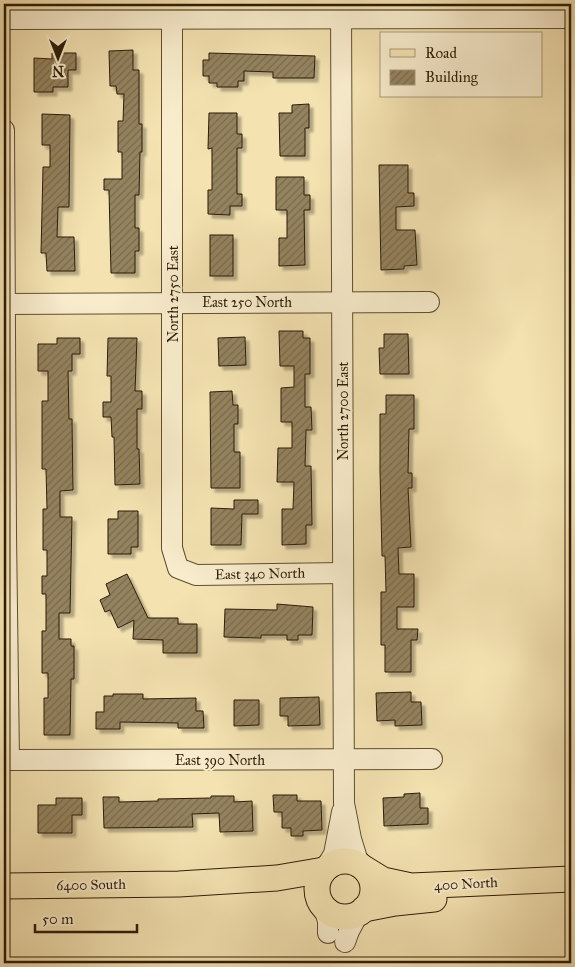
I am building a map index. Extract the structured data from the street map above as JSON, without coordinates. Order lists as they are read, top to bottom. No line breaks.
{"streets":{"main road":["400 North","6400 South"],"street":["North 2750 East","East 250 North","North 2700 East","East 340 North","East 390 North"]},"crossings":[["North 2750 East","East 250 North"],["North 2750 East","East 340 North"],["East 250 North","North 2700 East"],["North 2700 East","East 340 North"],["North 2700 East","East 390 North"],["North 2700 East","400 North"],["North 2700 East","6400 South"],["400 North","6400 South"]],"legend":["Road","Building"],"scale_bar":"50 m","north":"bottom"}
